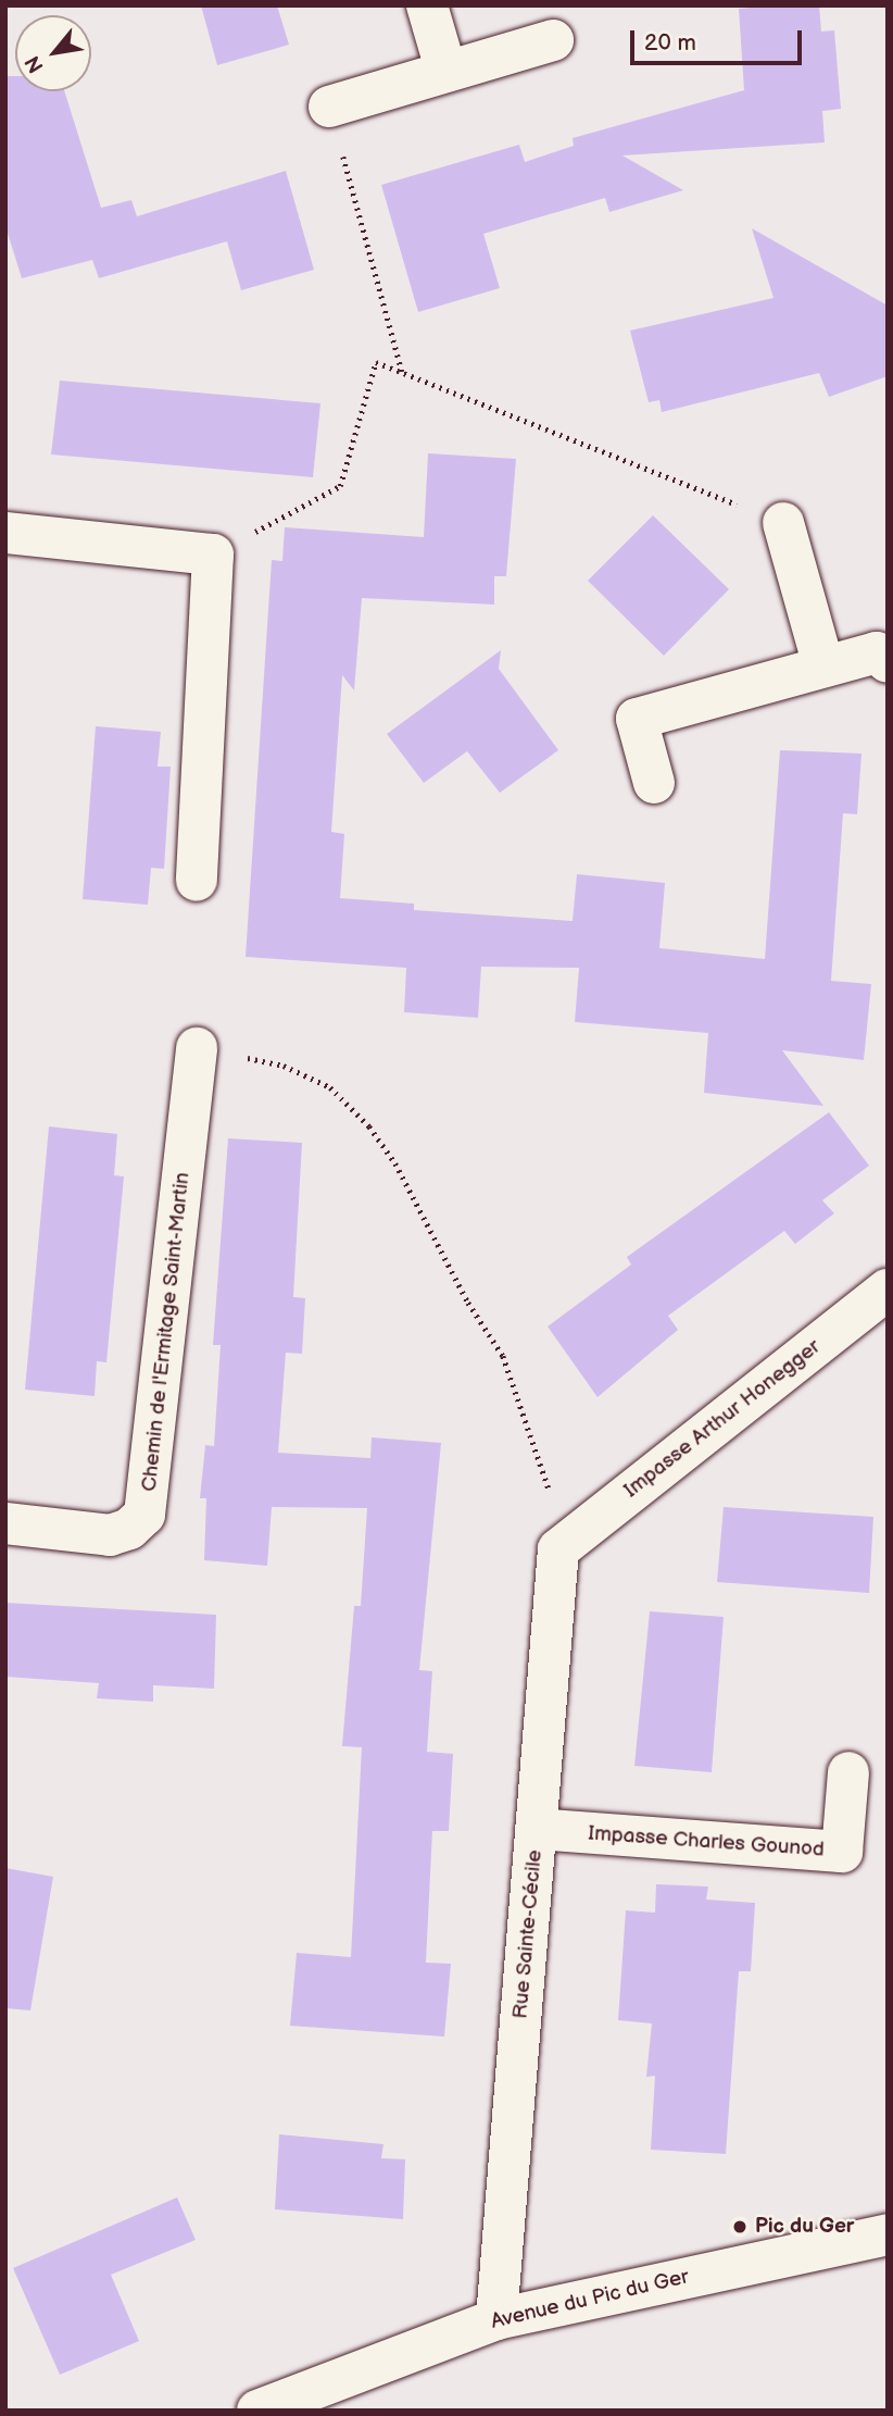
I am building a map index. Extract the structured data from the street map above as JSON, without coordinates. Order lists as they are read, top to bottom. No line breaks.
{"streets":{"street":["Chemin de l'Ermitage Saint-Martin","Impasse Arthur Honegger","Impasse Charles Gounod","Rue Sainte-Cécile","Avenue du Pic du Ger"]},"crossings":[["Impasse Arthur Honegger","Rue Sainte-Cécile"],["Impasse Charles Gounod","Rue Sainte-Cécile"],["Rue Sainte-Cécile","Avenue du Pic du Ger"]],"places":["Pic du Ger"],"scale_bar":"20 m","north":"bottom left"}
